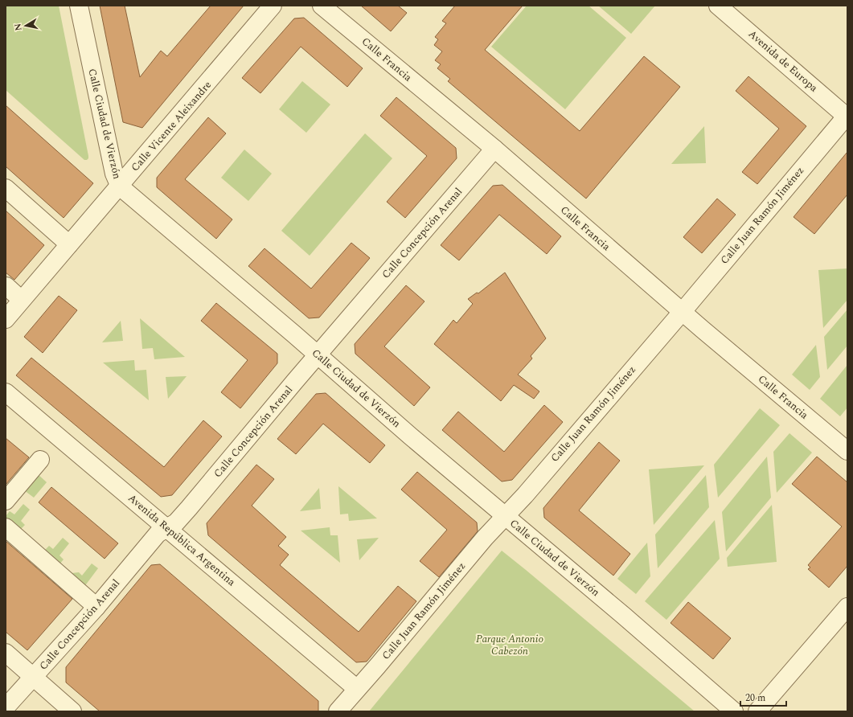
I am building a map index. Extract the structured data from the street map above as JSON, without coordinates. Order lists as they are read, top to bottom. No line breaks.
{"streets":{"street":["Calle Francia","Avenida de Europa","Calle Ciudad de Vierzón","Calle Vicente Aleixandre","Calle Juan Ramón Jiménez","Calle Concepción Arenal","Avenida República Argentina"]},"crossings":[["Calle Francia","Calle Juan Ramón Jiménez"],["Calle Francia","Calle Concepción Arenal"],["Avenida de Europa","Calle Juan Ramón Jiménez"],["Calle Ciudad de Vierzón","Calle Vicente Aleixandre"],["Calle Ciudad de Vierzón","Calle Juan Ramón Jiménez"],["Calle Ciudad de Vierzón","Calle Concepción Arenal"],["Calle Juan Ramón Jiménez","Avenida República Argentina"],["Calle Concepción Arenal","Avenida República Argentina"]],"parks":["Parque Antonio Cabezón"],"scale_bar":"20 m","north":"left"}
